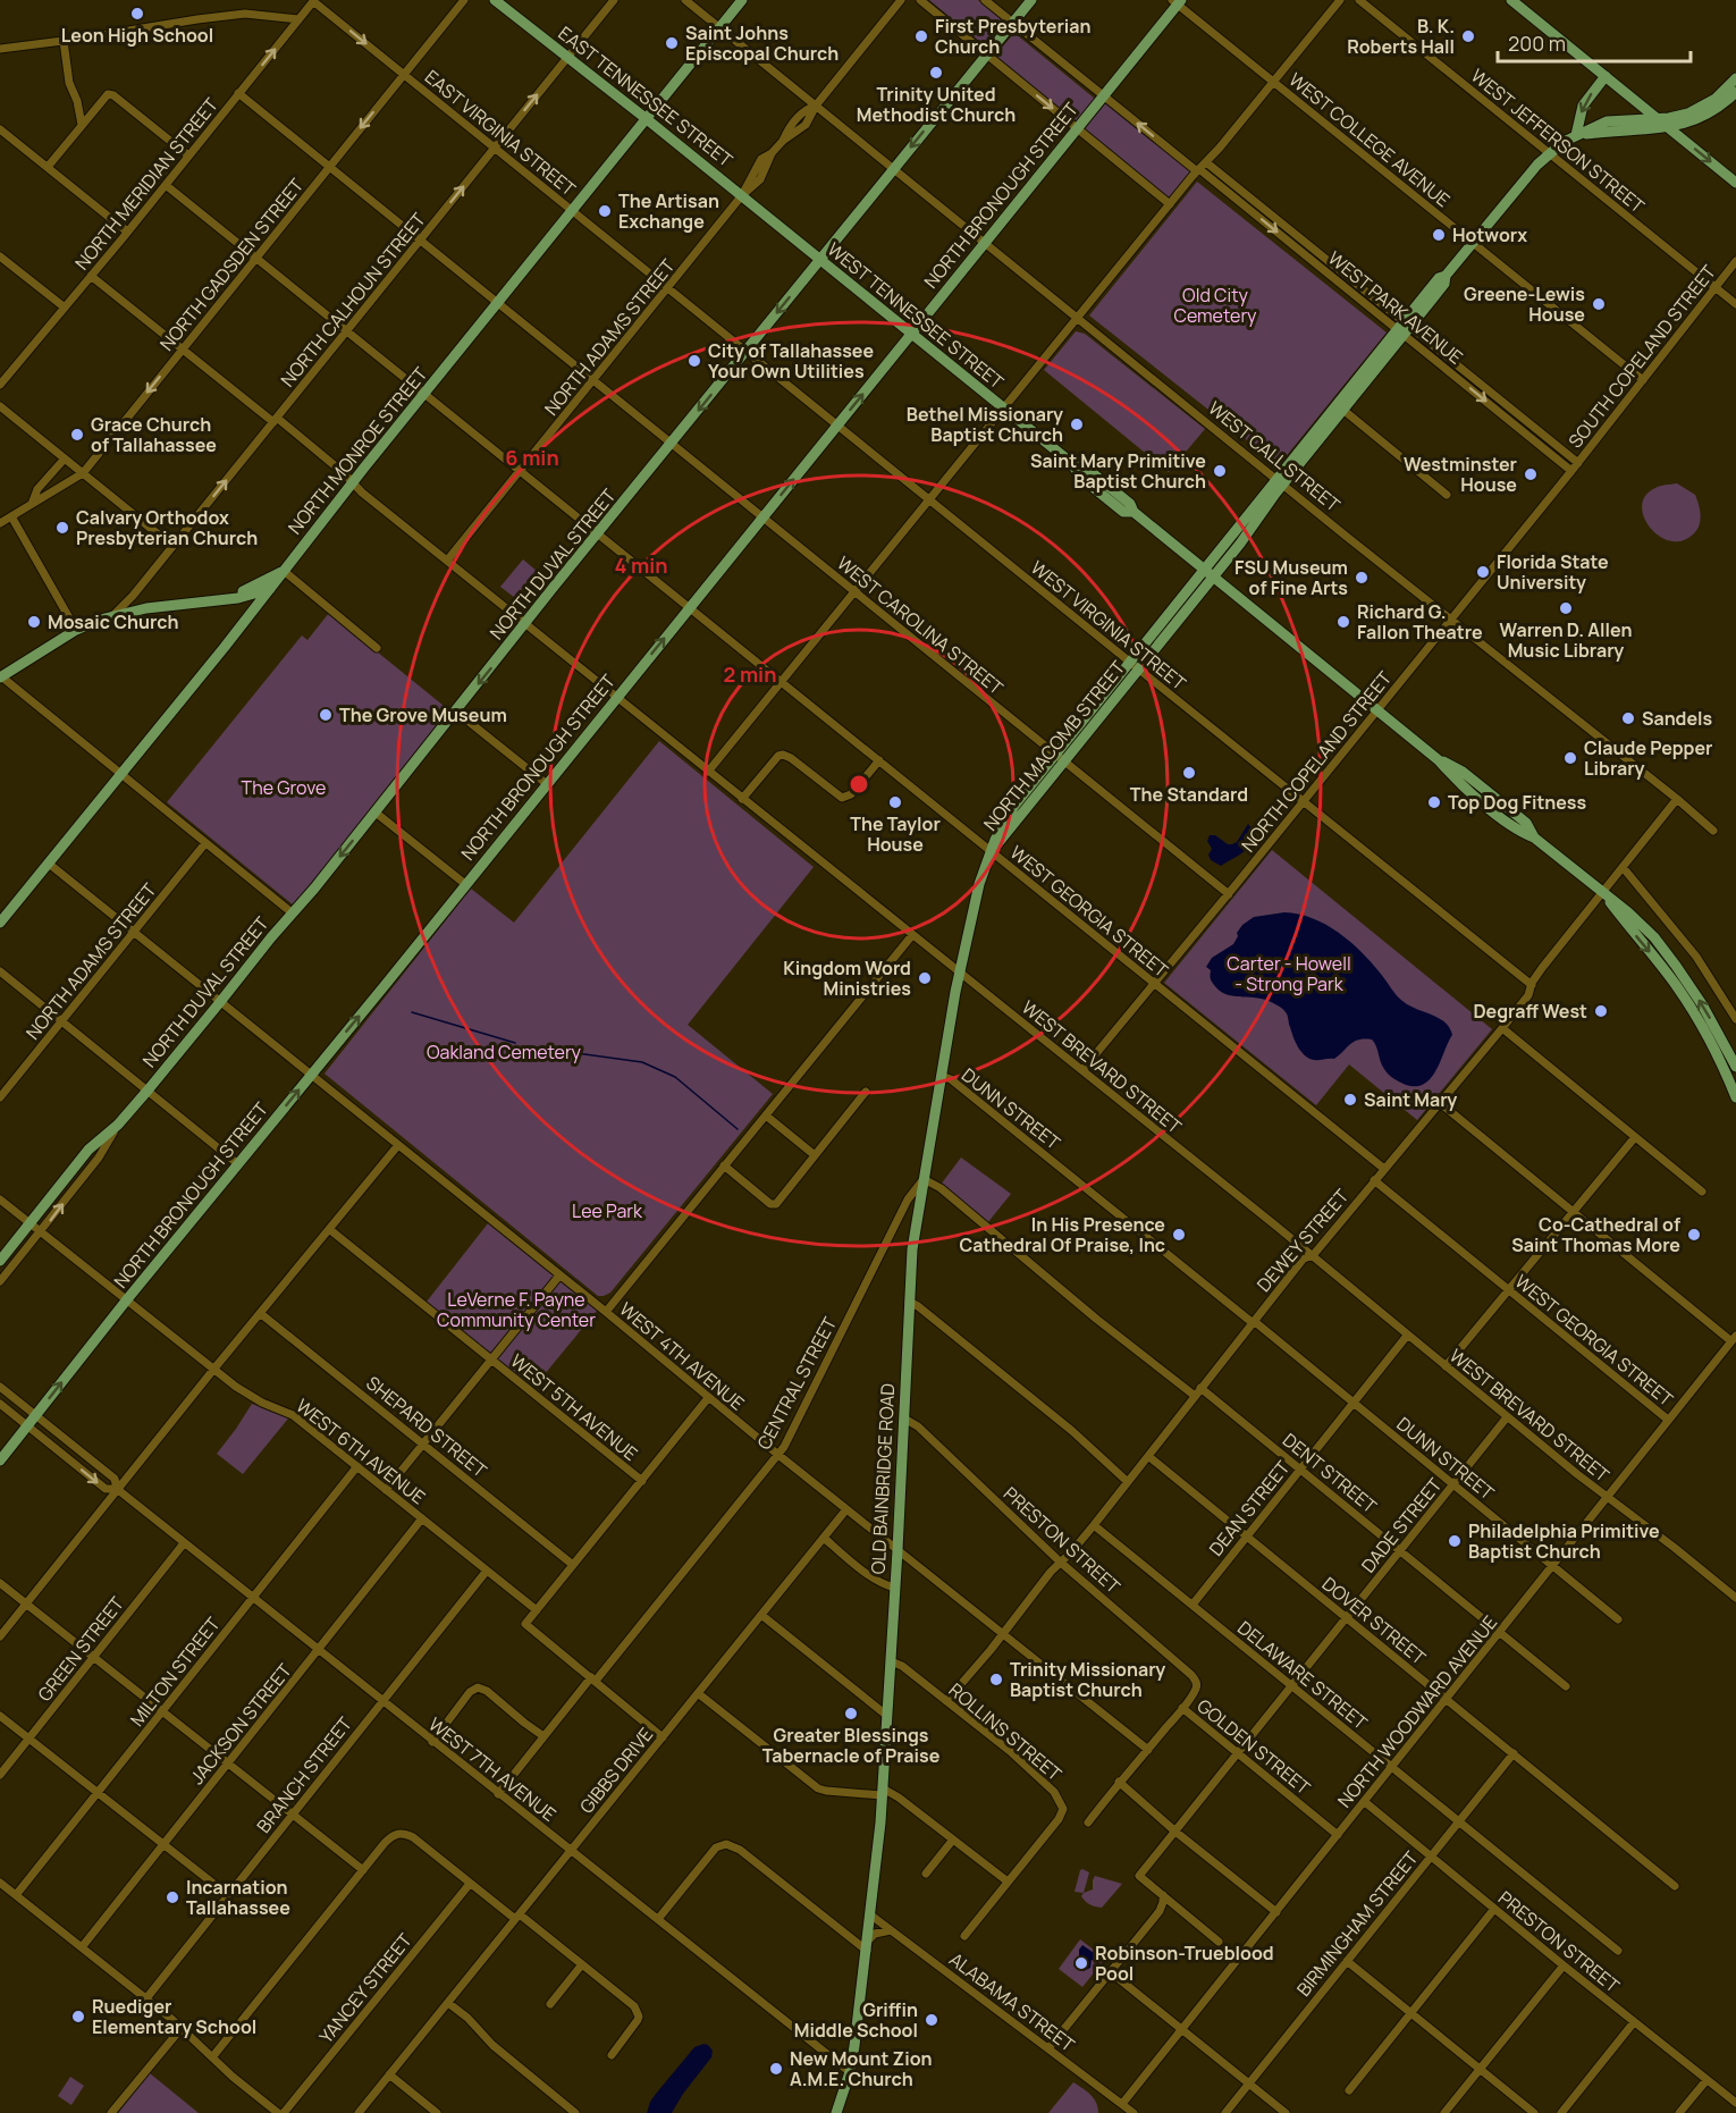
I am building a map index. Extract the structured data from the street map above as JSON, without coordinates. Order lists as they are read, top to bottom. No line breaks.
{"streets":{"main road":["EAST TENNESSEE STREET","NORTH BRONOUGH STREET","WEST TENNESSEE STREET","NORTH MONROE STREET","NORTH DUVAL STREET","NORTH MACOMB STREET","OLD BAINBRIDGE ROAD"],"street":["EAST VIRGINIA STREET","WEST COLLEGE AVENUE","WEST JEFFERSON STREET","NORTH MERIDIAN STREET","NORTH GADSDEN STREET","NORTH CALHOUN STREET","WEST PARK AVENUE","NORTH ADAMS STREET","SOUTH COPELAND STREET","WEST CALL STREET","WEST CAROLINA STREET","WEST VIRGINIA STREET","NORTH COPELAND STREET","WEST GEORGIA STREET","WEST BREVARD STREET","DUNN STREET","DEWEY STREET","WEST 4TH AVENUE","CENTRAL STREET","WEST 5TH AVENUE","SHEPARD STREET","WEST 6TH AVENUE","DENT STREET","DEAN STREET","DADE STREET","PRESTON STREET","DOVER STREET","GREEN STREET","MILTON STREET","DELAWARE STREET","NORTH WOODWARD AVENUE","JACKSON STREET","ROLLINS STREET","GOLDEN STREET","WEST 7TH AVENUE","GIBBS DRIVE","BRANCH STREET","BIRMINGHAM STREET","YANCEY STREET","ALABAMA STREET"]},"crossings":[["EAST TENNESSEE STREET","NORTH CALHOUN STREET"],["EAST TENNESSEE STREET","WEST TENNESSEE STREET"],["EAST TENNESSEE STREET","NORTH ADAMS STREET"],["EAST TENNESSEE STREET","NORTH MONROE STREET"],["EAST VIRGINIA STREET","NORTH MERIDIAN STREET"],["EAST VIRGINIA STREET","NORTH GADSDEN STREET"],["EAST VIRGINIA STREET","NORTH CALHOUN STREET"],["EAST VIRGINIA STREET","NORTH ADAMS STREET"],["EAST VIRGINIA STREET","NORTH MONROE STREET"],["EAST VIRGINIA STREET","WEST VIRGINIA STREET"],["WEST COLLEGE AVENUE","NORTH BRONOUGH STREET"],["WEST COLLEGE AVENUE","SOUTH COPELAND STREET"],["WEST COLLEGE AVENUE","NORTH MACOMB STREET"],["WEST JEFFERSON STREET","SOUTH COPELAND STREET"],["WEST JEFFERSON STREET","NORTH MACOMB STREET"],["NORTH MERIDIAN STREET","WEST CAROLINA STREET"],["NORTH MERIDIAN STREET","WEST GEORGIA STREET"],["NORTH MERIDIAN STREET","WEST BREVARD STREET"],["NORTH BRONOUGH STREET","WEST PARK AVENUE"],["NORTH BRONOUGH STREET","WEST TENNESSEE STREET"],["NORTH BRONOUGH STREET","WEST CALL STREET"],["NORTH BRONOUGH STREET","WEST CAROLINA STREET"],["NORTH BRONOUGH STREET","WEST VIRGINIA STREET"],["NORTH BRONOUGH STREET","WEST GEORGIA STREET"],["NORTH BRONOUGH STREET","WEST BREVARD STREET"],["NORTH BRONOUGH STREET","WEST 4TH AVENUE"],["NORTH BRONOUGH STREET","WEST 6TH AVENUE"],["NORTH BRONOUGH STREET","WEST 7TH AVENUE"],["NORTH GADSDEN STREET","WEST CAROLINA STREET"],["NORTH GADSDEN STREET","WEST GEORGIA STREET"],["NORTH GADSDEN STREET","WEST BREVARD STREET"],["NORTH CALHOUN STREET","WEST CAROLINA STREET"],["NORTH CALHOUN STREET","WEST GEORGIA STREET"],["NORTH CALHOUN STREET","WEST BREVARD STREET"],["WEST PARK AVENUE","SOUTH COPELAND STREET"],["WEST PARK AVENUE","NORTH DUVAL STREET"],["WEST PARK AVENUE","NORTH MACOMB STREET"],["WEST PARK AVENUE","NORTH COPELAND STREET"],["WEST TENNESSEE STREET","NORTH ADAMS STREET"],["WEST TENNESSEE STREET","NORTH DUVAL STREET"],["WEST TENNESSEE STREET","NORTH MACOMB STREET"],["WEST TENNESSEE STREET","NORTH COPELAND STREET"],["WEST TENNESSEE STREET","DEWEY STREET"],["NORTH ADAMS STREET","WEST CALL STREET"],["NORTH ADAMS STREET","WEST CAROLINA STREET"],["NORTH ADAMS STREET","WEST VIRGINIA STREET"],["NORTH ADAMS STREET","WEST GEORGIA STREET"],["NORTH ADAMS STREET","WEST BREVARD STREET"],["NORTH ADAMS STREET","WEST 4TH AVENUE"],["SOUTH COPELAND STREET","NORTH COPELAND STREET"],["NORTH MONROE STREET","WEST CALL STREET"],["NORTH MONROE STREET","WEST CAROLINA STREET"],["NORTH MONROE STREET","WEST GEORGIA STREET"],["NORTH MONROE STREET","WEST BREVARD STREET"],["NORTH MONROE STREET","WEST 4TH AVENUE"],["WEST CALL STREET","NORTH DUVAL STREET"],["WEST CALL STREET","NORTH MACOMB STREET"],["WEST CALL STREET","NORTH COPELAND STREET"],["WEST CALL STREET","DEWEY STREET"],["NORTH DUVAL STREET","WEST CAROLINA STREET"],["NORTH DUVAL STREET","WEST VIRGINIA STREET"],["NORTH DUVAL STREET","WEST GEORGIA STREET"],["NORTH DUVAL STREET","WEST BREVARD STREET"],["NORTH DUVAL STREET","WEST 4TH AVENUE"],["NORTH DUVAL STREET","WEST 6TH AVENUE"],["WEST CAROLINA STREET","NORTH MACOMB STREET"],["WEST CAROLINA STREET","NORTH COPELAND STREET"],["WEST VIRGINIA STREET","NORTH MACOMB STREET"],["WEST VIRGINIA STREET","NORTH COPELAND STREET"],["WEST VIRGINIA STREET","DEWEY STREET"],["NORTH MACOMB STREET","WEST GEORGIA STREET"],["NORTH MACOMB STREET","OLD BAINBRIDGE ROAD"],["NORTH COPELAND STREET","WEST GEORGIA STREET"],["NORTH COPELAND STREET","WEST BREVARD STREET"],["WEST GEORGIA STREET","DEWEY STREET"],["WEST GEORGIA STREET","OLD BAINBRIDGE ROAD"],["WEST GEORGIA STREET","NORTH WOODWARD AVENUE"],["WEST BREVARD STREET","DEWEY STREET"],["WEST BREVARD STREET","OLD BAINBRIDGE ROAD"],["WEST BREVARD STREET","DEAN STREET"],["WEST BREVARD STREET","DADE STREET"],["WEST BREVARD STREET","NORTH WOODWARD AVENUE"],["DUNN STREET","DEWEY STREET"],["DUNN STREET","OLD BAINBRIDGE ROAD"],["DUNN STREET","DEAN STREET"],["DUNN STREET","DADE STREET"],["DUNN STREET","NORTH WOODWARD AVENUE"],["DEWEY STREET","WEST 4TH AVENUE"],["DEWEY STREET","DENT STREET"],["DEWEY STREET","PRESTON STREET"],["DEWEY STREET","DOVER STREET"],["DEWEY STREET","DELAWARE STREET"],["DEWEY STREET","ROLLINS STREET"],["WEST 4TH AVENUE","CENTRAL STREET"],["WEST 4TH AVENUE","OLD BAINBRIDGE ROAD"],["WEST 4TH AVENUE","GIBBS DRIVE"],["CENTRAL STREET","OLD BAINBRIDGE ROAD"],["CENTRAL STREET","WEST 7TH AVENUE"],["WEST 6TH AVENUE","MILTON STREET"],["WEST 6TH AVENUE","JACKSON STREET"],["WEST 6TH AVENUE","BRANCH STREET"],["DENT STREET","DEAN STREET"],["DENT STREET","DADE STREET"],["DENT STREET","NORTH WOODWARD AVENUE"],["OLD BAINBRIDGE ROAD","PRESTON STREET"],["OLD BAINBRIDGE ROAD","ROLLINS STREET"],["OLD BAINBRIDGE ROAD","WEST 7TH AVENUE"],["OLD BAINBRIDGE ROAD","ALABAMA STREET"],["DEAN STREET","DOVER STREET"],["DEAN STREET","DELAWARE STREET"],["DADE STREET","DOVER STREET"],["DADE STREET","DELAWARE STREET"],["DADE STREET","GOLDEN STREET"],["PRESTON STREET","NORTH WOODWARD AVENUE"],["PRESTON STREET","GOLDEN STREET"],["PRESTON STREET","BIRMINGHAM STREET"],["DOVER STREET","NORTH WOODWARD AVENUE"],["DOVER STREET","BIRMINGHAM STREET"],["GREEN STREET","WEST 7TH AVENUE"],["MILTON STREET","WEST 7TH AVENUE"],["DELAWARE STREET","NORTH WOODWARD AVENUE"],["DELAWARE STREET","BIRMINGHAM STREET"],["NORTH WOODWARD AVENUE","GOLDEN STREET"],["NORTH WOODWARD AVENUE","ALABAMA STREET"],["JACKSON STREET","WEST 7TH AVENUE"],["WEST 7TH AVENUE","GIBBS DRIVE"],["WEST 7TH AVENUE","BRANCH STREET"]],"one_way":["NORTH BRONOUGH STREET","NORTH GADSDEN STREET","NORTH CALHOUN STREET"],"parks":["Old City Cemetery","The Grove","Carter - Howell - Strong Park","Oakland Cemetery","Lee Park","LeVerne F. Payne Community Center"],"places":["Leon High School","First Presbyterian Church","B. K. Roberts Hall","Saint Johns Episcopal Church","Trinity United Methodist Church","The Artisan Exchange","Hotworx","Greene-Lewis House","City of Tallahassee Your Own Utilities","Bethel Missionary Baptist Church","Grace Church of Tallahassee","Saint Mary Primitive Baptist Church","Westminster House","Calvary Orthodox Presbyterian Church","Florida State University","FSU Museum of Fine Arts","Warren D. Allen Music Library","Mosaic Church","Richard G. Fallon Theatre","The Grove Museum","Sandels","Claude Pepper Library","The Standard","The Taylor House","Top Dog Fitness","Kingdom Word Ministries","Degraff West","Saint Mary","In His Presence Cathedral Of Praise, Inc","Co-Cathedral of Saint Thomas More","Philadelphia Primitive Baptist Church","Trinity Missionary Baptist Church","Greater Blessings Tabernacle of Praise","Incarnation Tallahassee","Robinson-Trueblood Pool","Ruediger Elementary School","Griffin Middle School","New Mount Zion A.M.E. Church"],"scale_bar":"200 m","rings":["6 min","4 min","2 min"]}
